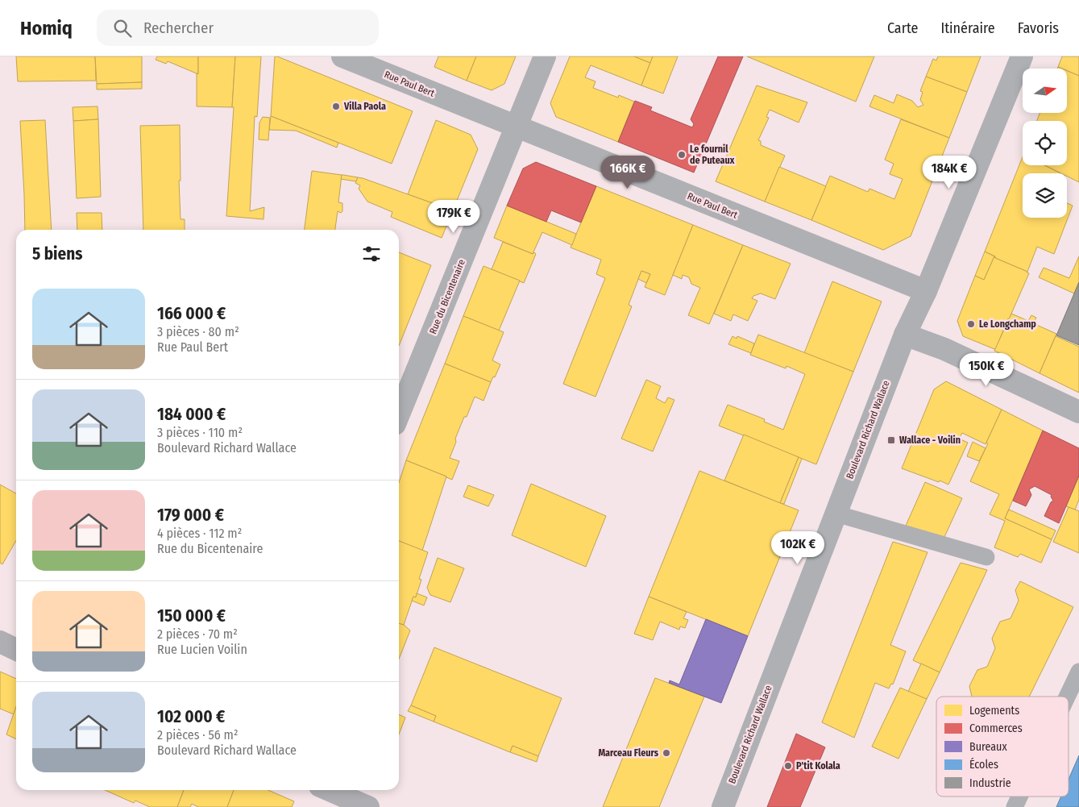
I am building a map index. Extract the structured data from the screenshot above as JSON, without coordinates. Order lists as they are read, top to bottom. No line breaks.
{"streets":{"street":["Rue Paul Bert","Rue du Bicentenaire","Boulevard Richard Wallace"]},"crossings":[["Rue Paul Bert","Rue du Bicentenaire"],["Rue Paul Bert","Boulevard Richard Wallace"]],"places":{"other":["Villa Paola","Le fournil de Puteaux","Le Longchamp","Marceau Fleurs","P'tit Kolala"],"transit":["Wallace - Voilin"]},"legend":["Logements","Commerces","Bureaux","Écoles","Industrie"],"north":"right","page":{"header":"Homiq","search":"Rechercher","nav":["Carte","Itinéraire","Favoris"],"price":["166K €","184K €","179K €","150K €","102K €"],"heading":"5 biens","list":[{"name":"166 000 €","note":"3 pièces · 80 m² · Rue Paul Bert"},{"name":"184 000 €","note":"3 pièces · 110 m² · Boulevard Richard Wallace"},{"name":"179 000 €","note":"4 pièces · 112 m² · Rue du Bicentenaire"},{"name":"150 000 €","note":"2 pièces · 70 m² · Rue Lucien Voilin"},{"name":"102 000 €","note":"2 pièces · 56 m² · Boulevard Richard Wallace"}]}}
